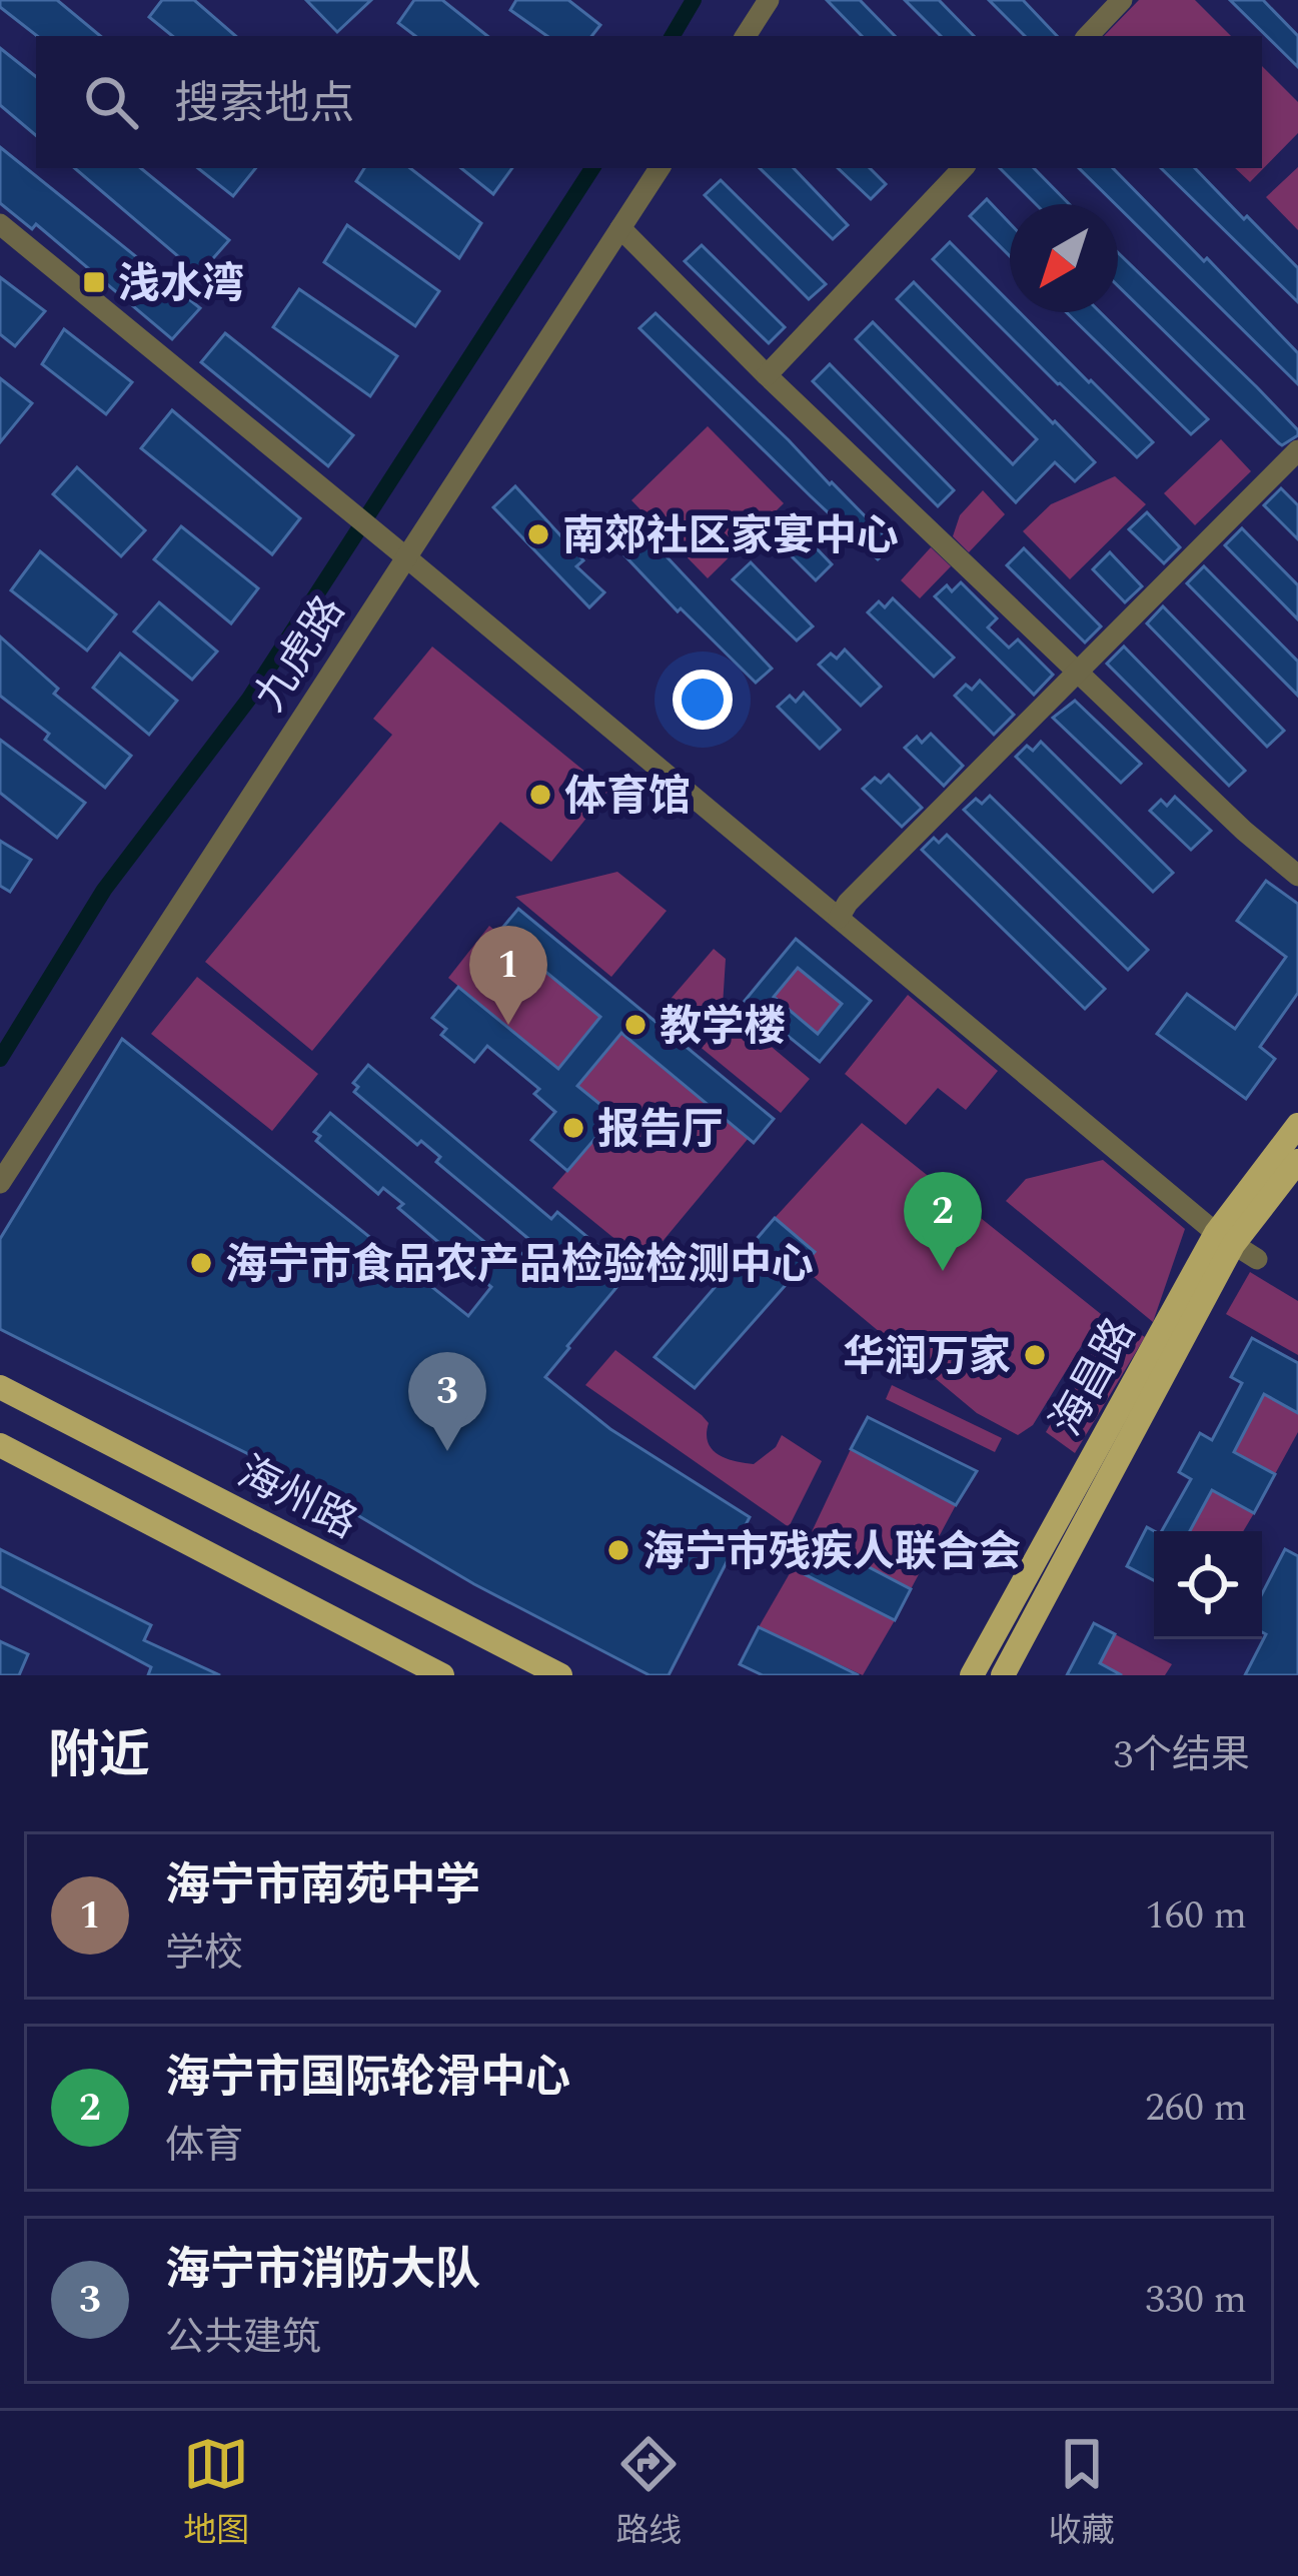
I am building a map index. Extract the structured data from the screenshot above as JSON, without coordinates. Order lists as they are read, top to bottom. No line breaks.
{"streets":{"main road":["海昌路","海州路"],"street":["九虎路"]},"places":{"transit":["浅水湾"],"other":["南郊社区家宴中心","体育馆","教学楼","报告厅","海宁市食品农产品检验检测中心","华润万家","海宁市残疾人联合会"]},"north":"bottom left","page":{"search":"搜索地点","pins":["1","2","3"],"heading":["附近","3个结果"],"list":[{"mark":"1","name":"海宁市南苑中学","note":"学校","value":"160 m"},{"mark":"2","name":"海宁市国际轮滑中心","note":"体育","value":"260 m"},{"mark":"3","name":"海宁市消防大队","note":"公共建筑","value":"330 m"}],"nav":["地图","路线","收藏"]}}
